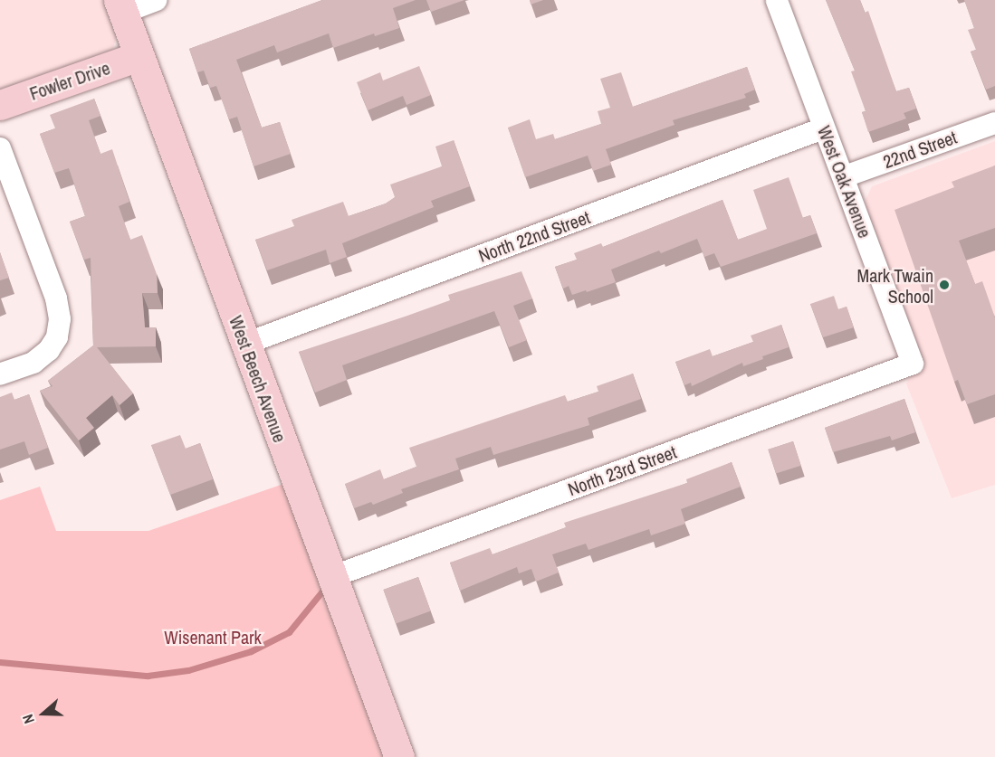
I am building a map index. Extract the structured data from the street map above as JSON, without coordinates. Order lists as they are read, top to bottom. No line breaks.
{"streets":{"main road":["Fowler Drive","West Beech Avenue"],"street":["22nd Street","West Oak Avenue","North 22nd Street","North 23rd Street"]},"crossings":[["Fowler Drive","West Beech Avenue"],["22nd Street","West Oak Avenue"],["West Oak Avenue","North 22nd Street"],["West Oak Avenue","North 23rd Street"],["North 22nd Street","West Beech Avenue"],["West Beech Avenue","North 23rd Street"]],"parks":["Wisenant Park"],"places":["Mark Twain School"],"north":"left"}
